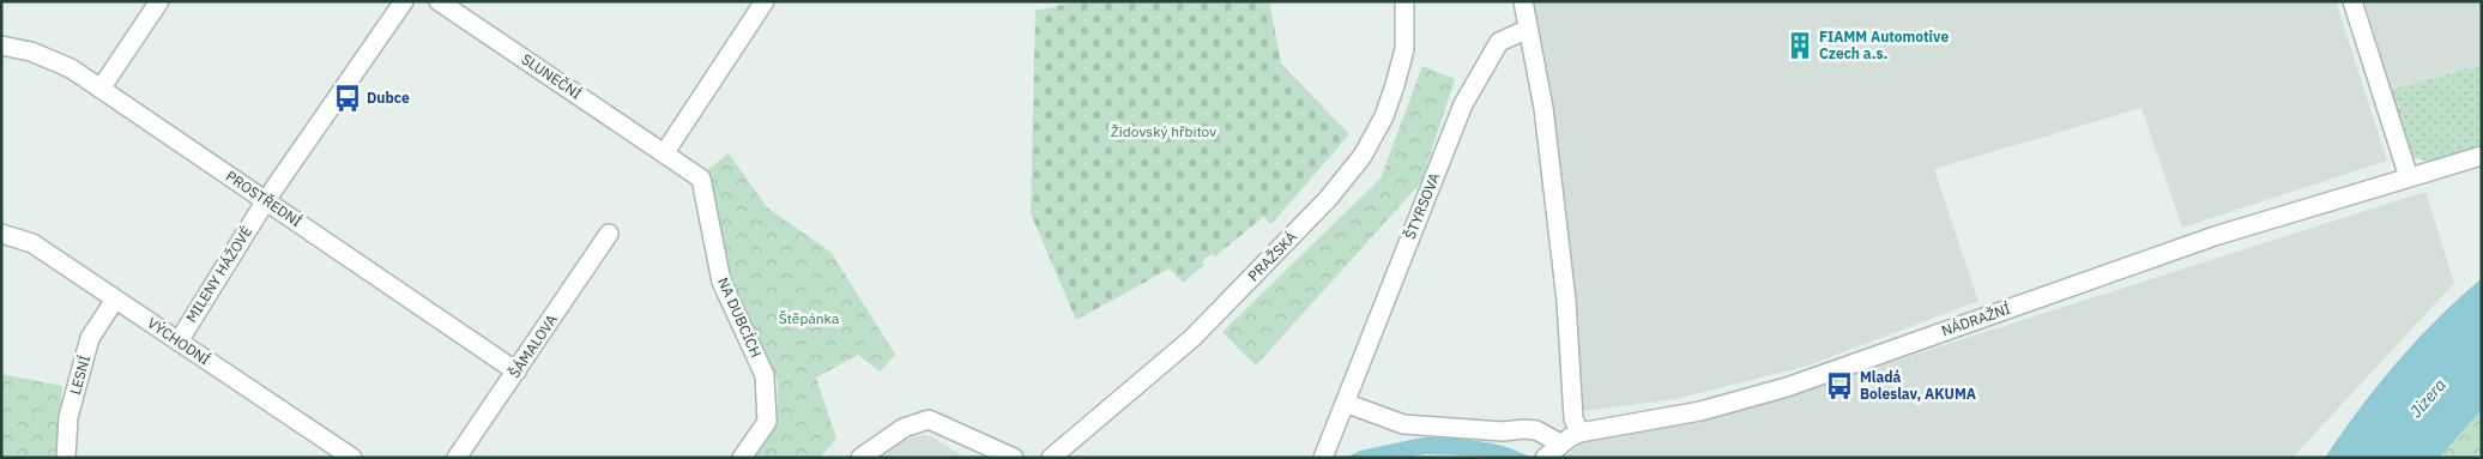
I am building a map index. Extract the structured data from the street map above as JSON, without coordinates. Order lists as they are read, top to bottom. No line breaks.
{"streets":{"street":["SLUNEČNÍ","PROSTŘEDNÍ","ŠTYRSOVA","PRAŽSKÁ","MILENY HÁŽOVÉ","NA DUBCÍCH","NÁDRAŽNÍ","VÝCHODNÍ","ŠÁMALOVA","LESNÍ"]},"crossings":[["SLUNEČNÍ","NA DUBCÍCH"],["PROSTŘEDNÍ","MILENY HÁŽOVÉ"],["PROSTŘEDNÍ","ŠÁMALOVA"],["MILENY HÁŽOVÉ","VÝCHODNÍ"],["VÝCHODNÍ","LESNÍ"]],"water":["Jizera"],"parks":["Židovský hřbitov","Štěpánka"],"places":{"building":["FIAMM Automotive Czech a.s."],"bus stop":["Dubce","Mladá Boleslav, AKUMA"]}}
